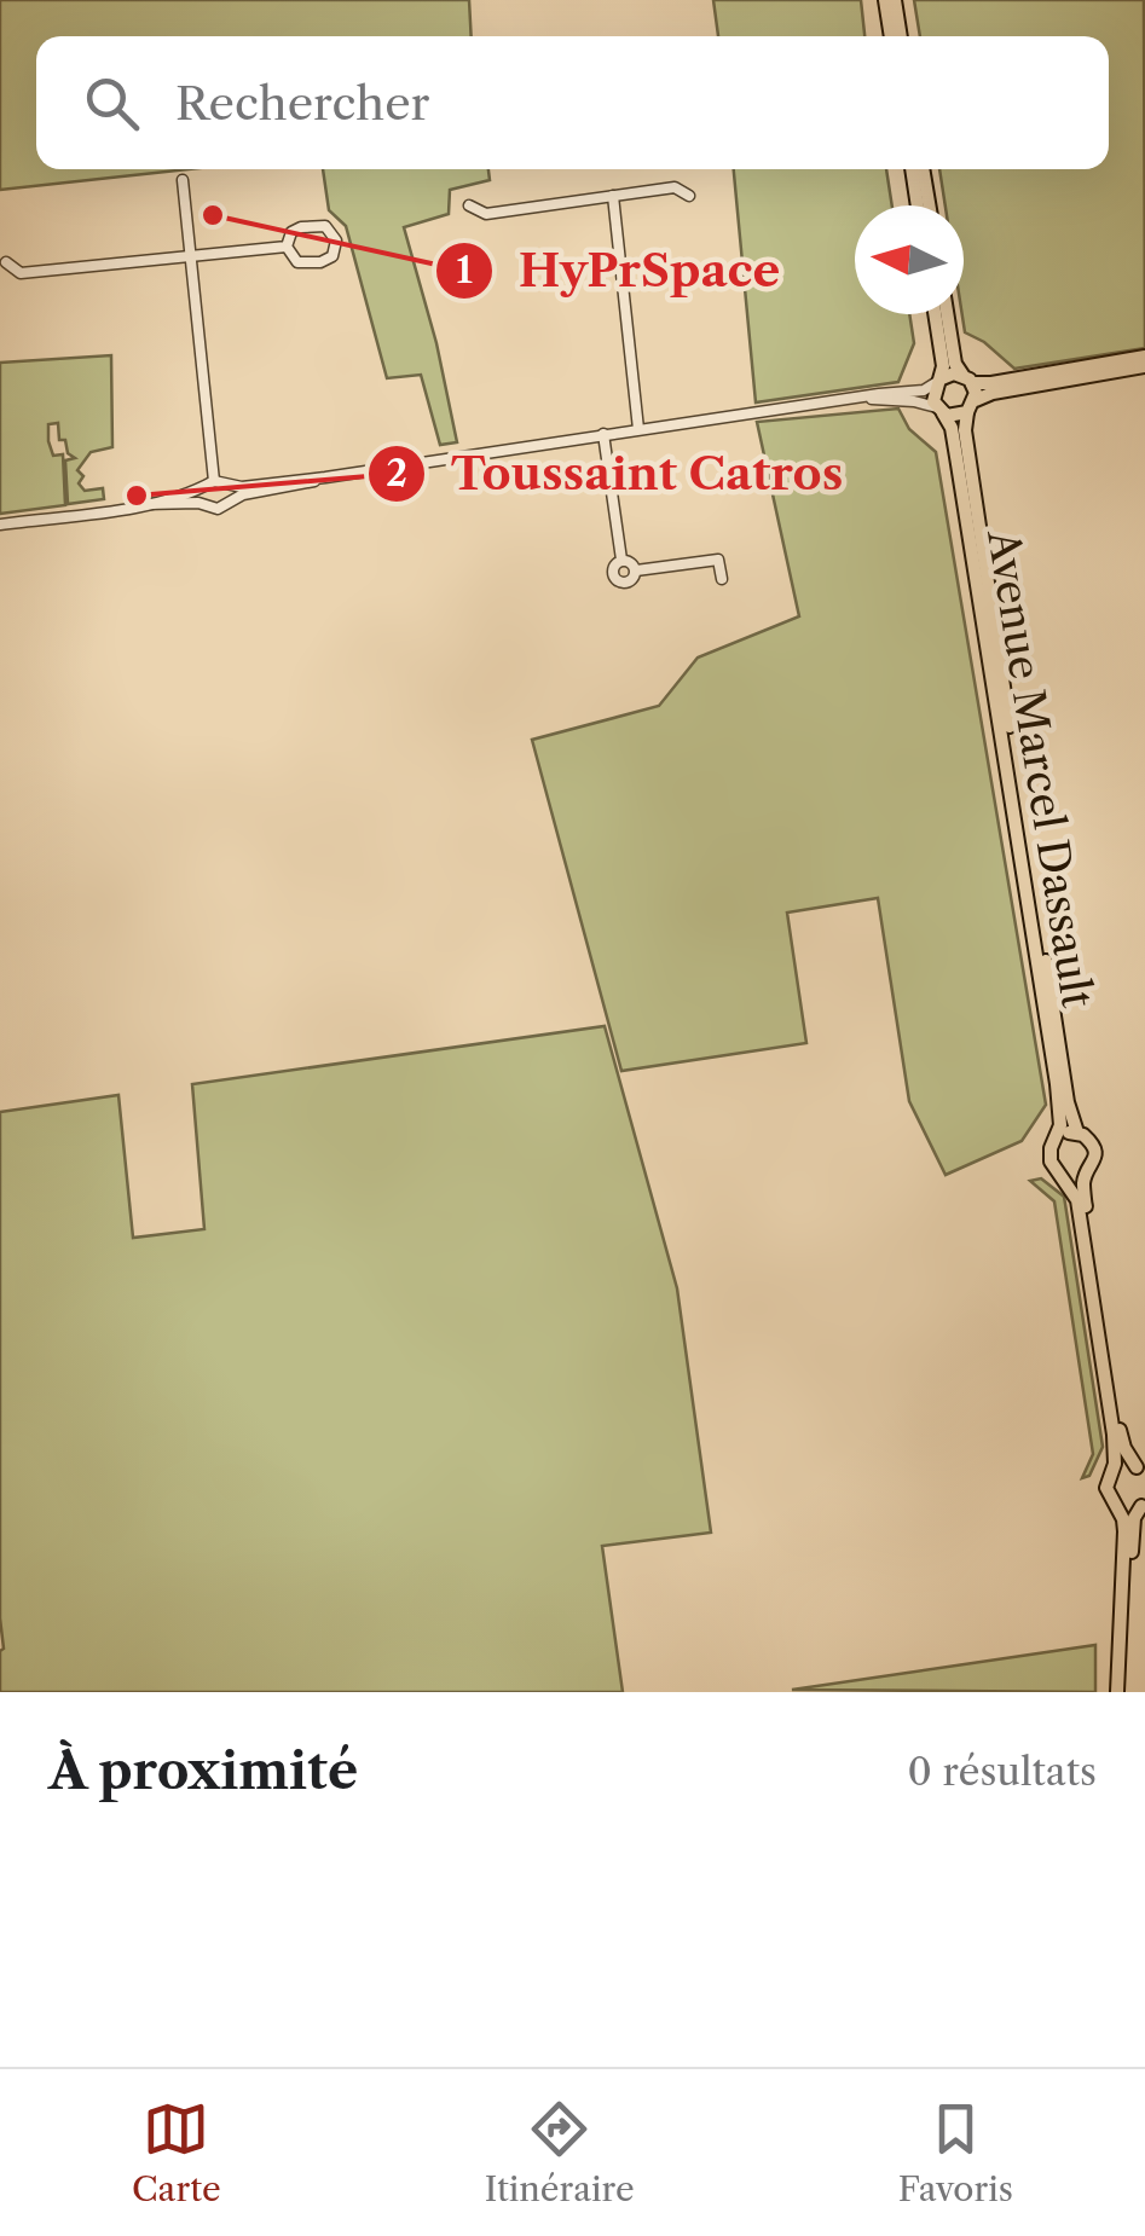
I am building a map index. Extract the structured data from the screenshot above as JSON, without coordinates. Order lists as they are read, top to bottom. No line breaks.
{"streets":{"main road":["Avenue Marcel Dassault"]},"places":["HyPrSpace","Toussaint Catros"],"north":"left","page":{"search":"Rechercher","heading":["À proximité","0 résultats"],"nav":["Carte","Itinéraire","Favoris"]}}
